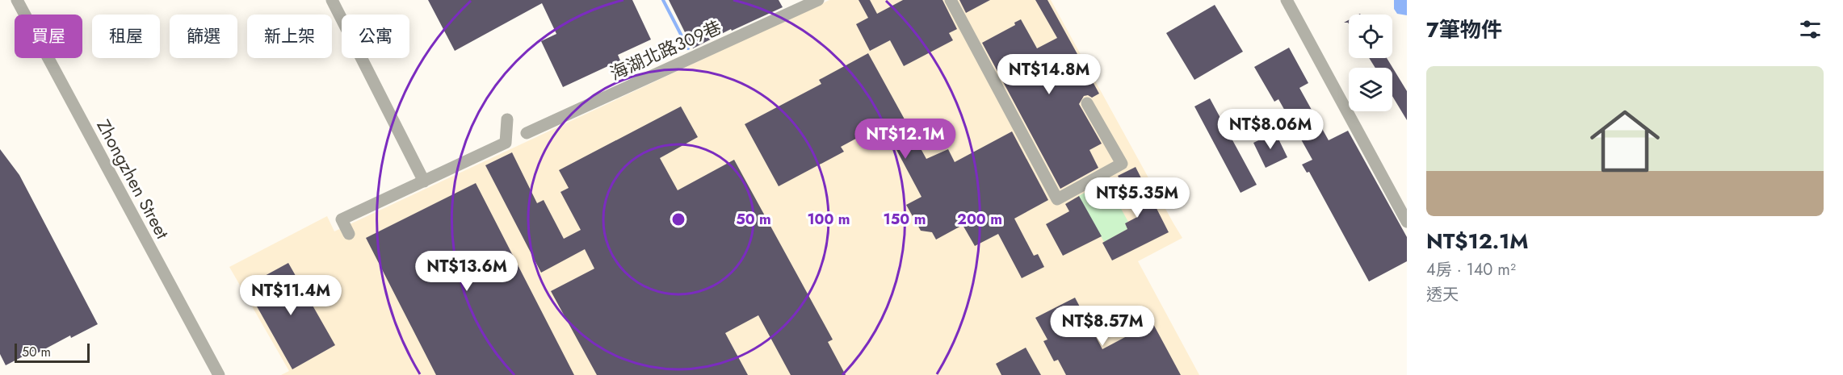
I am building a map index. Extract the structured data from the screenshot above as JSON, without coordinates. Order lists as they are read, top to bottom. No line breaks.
{"streets":{"street":["海湖北路309巷","Zhongzhen Street"]},"scale_bar":"50 m","page":{"heading":"7筆物件","chip":["買屋","租屋","篩選","新上架","公寓"],"price":["NT$14.8M","NT$8.06M","NT$12.1M","NT$5.35M","NT$13.6M","NT$11.4M","NT$8.57M"],"list":[{"name":"NT$12.1M","note":"4房 · 140 m² · 透天"}],"scale":"50 m"},"rings":["50 m","100 m","150 m","200 m"]}
